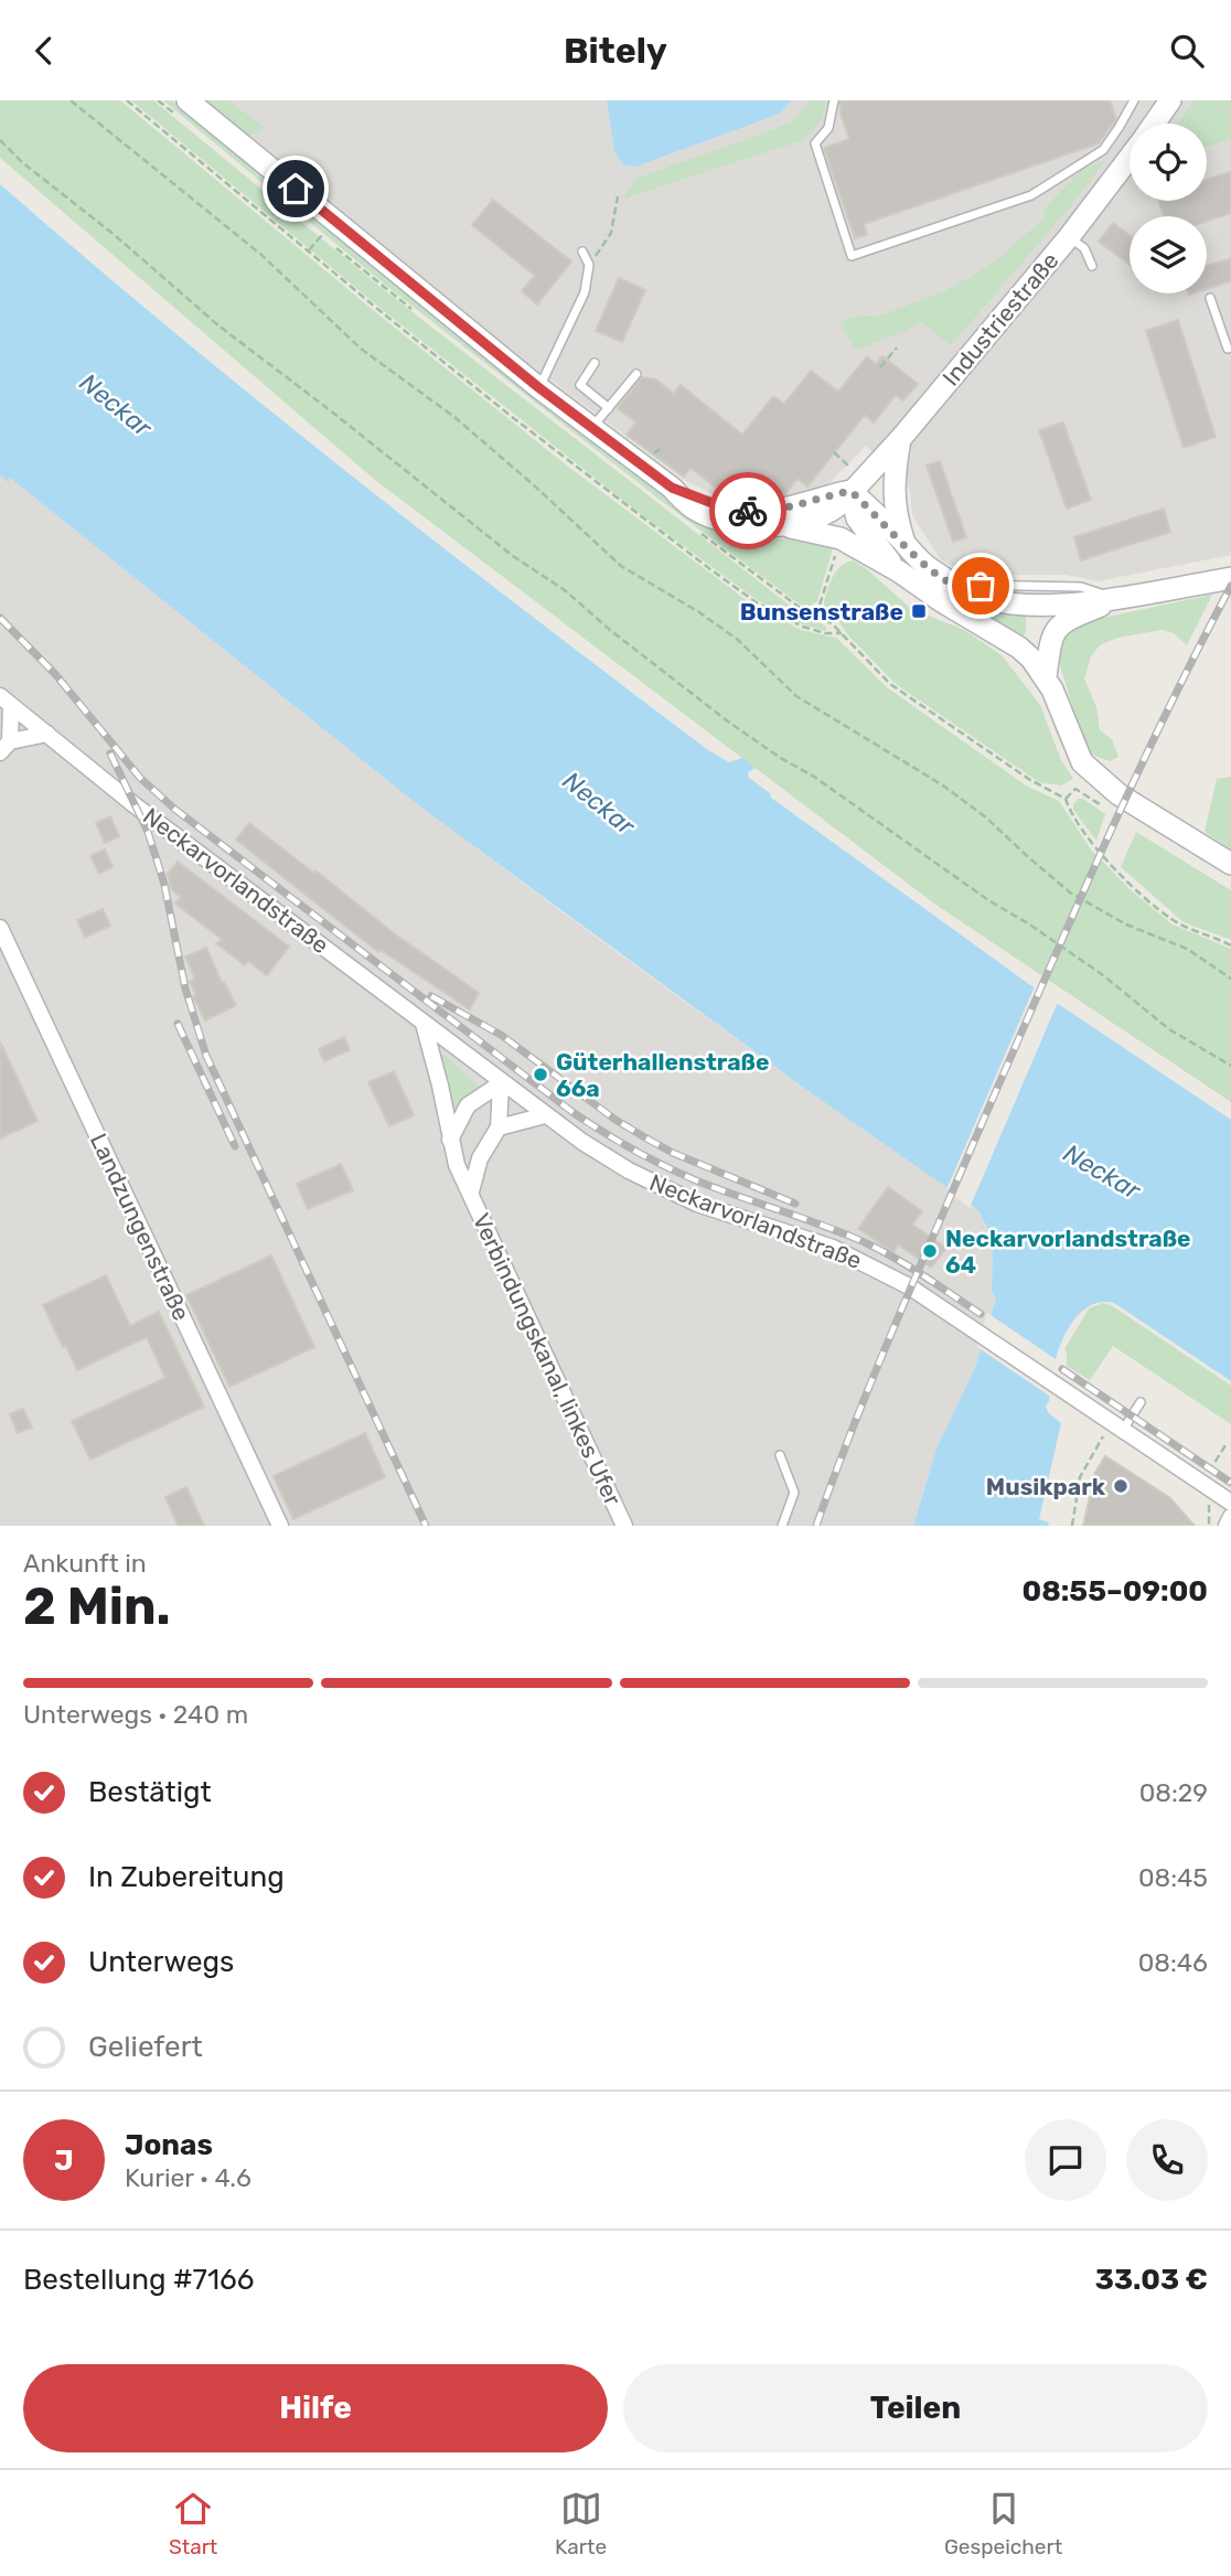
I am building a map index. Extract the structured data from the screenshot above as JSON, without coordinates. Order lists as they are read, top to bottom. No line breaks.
{"streets":{"street":["Industriestraße","Neckarvorlandstraße","Landzungenstraße","Verbindungskanal, linkes Ufer"]},"crossings":[["Neckarvorlandstraße","Verbindungskanal, linkes Ufer"]],"water":["Neckar"],"places":{"transit":["Bunsenstraße"],"other":["Güterhallenstraße 66a","Neckarvorlandstraße 64","Musikpark"]},"page":{"header":"Bitely","heading":["2 Min.","Ankunft in","08:55–09:00"],"panel":["Jonas","Kurier · 4.6","Bestellung #7166","33.03 €"],"bar":"Unterwegs · 240 m","list":[["Bestätigt","08:29"],["In Zubereitung","08:45"],["Unterwegs","08:46"],"Geliefert"],"round":"J","buttons":["Hilfe","Teilen"],"tabs":["Start","Karte","Gespeichert"]}}
